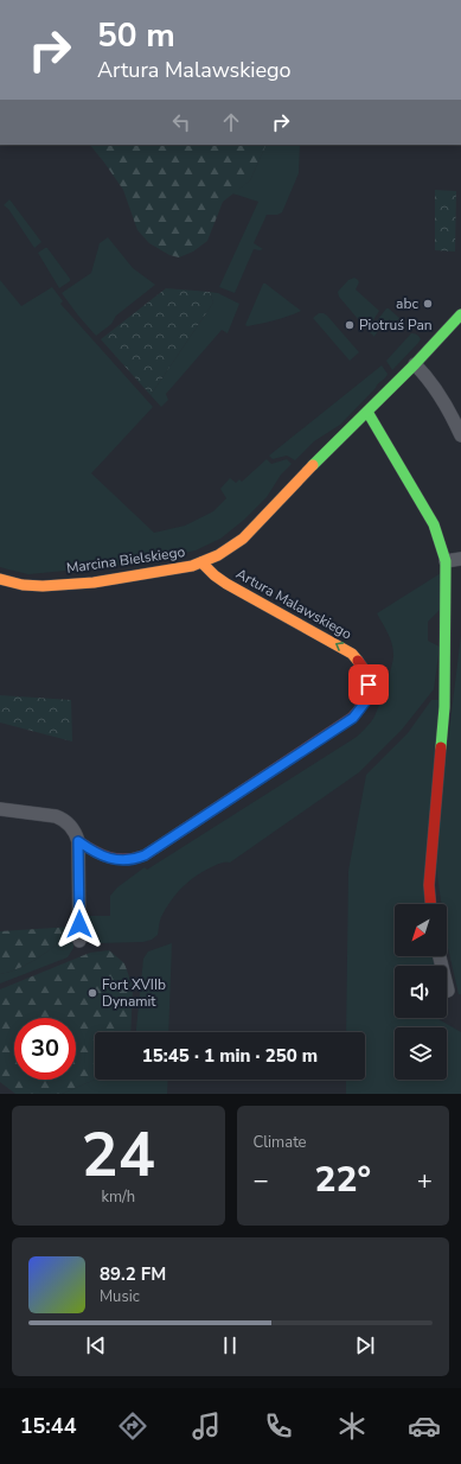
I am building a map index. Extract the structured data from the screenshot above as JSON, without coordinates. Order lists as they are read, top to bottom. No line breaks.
{"streets":{"street":["Marcina Bielskiego","Artura Malawskiego"]},"crossings":[["Marcina Bielskiego","Artura Malawskiego"]],"places":["abc","Piotruś Pan","Fort XVIIb Dynamit"],"north":"bottom left","page":{"turn":["50 m","Artura Malawskiego"],"limit":"30","trip":"15:45 · 1 min · 250 m","tile":[["24","km/h"],"Climate"],"heat":["−","22°","+"],"song":["89.2 FM","Music"],"tabs":"15:44"}}
